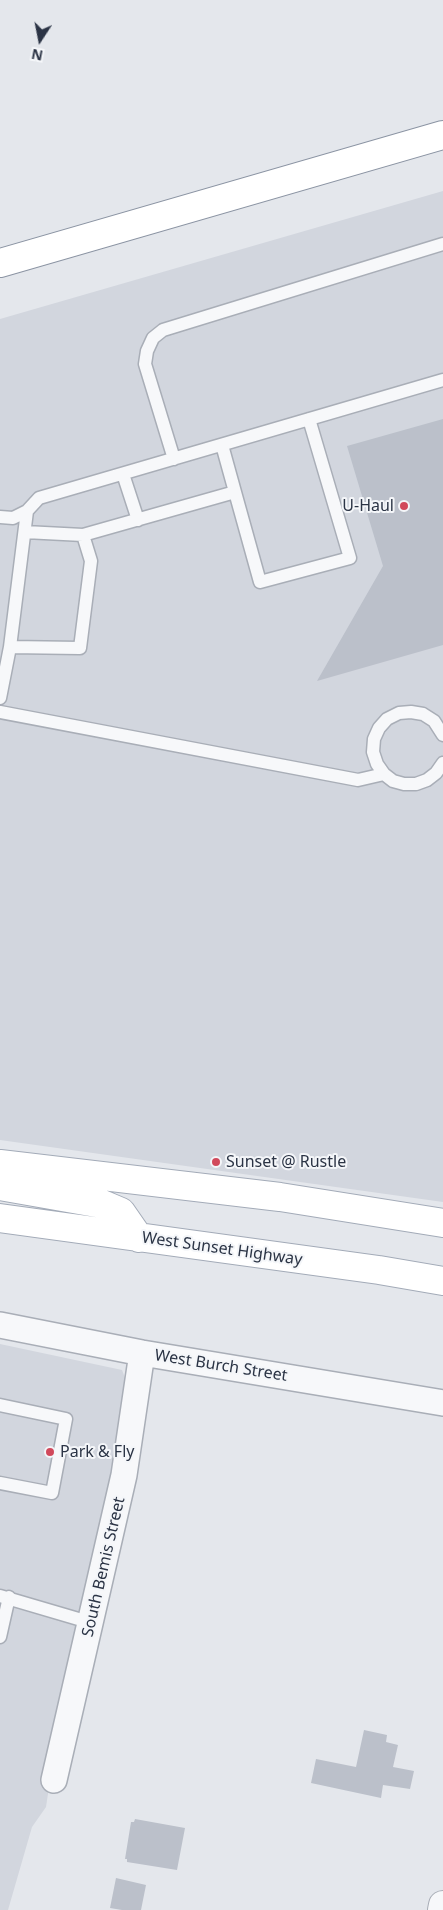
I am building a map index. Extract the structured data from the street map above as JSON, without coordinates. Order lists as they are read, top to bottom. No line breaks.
{"streets":{"main road":["West Sunset Highway"],"street":["West Burch Street","South Bemis Street"]},"crossings":[["West Burch Street","South Bemis Street"]],"places":["U-Haul","Sunset @ Rustle","Park & Fly"],"north":"bottom"}
